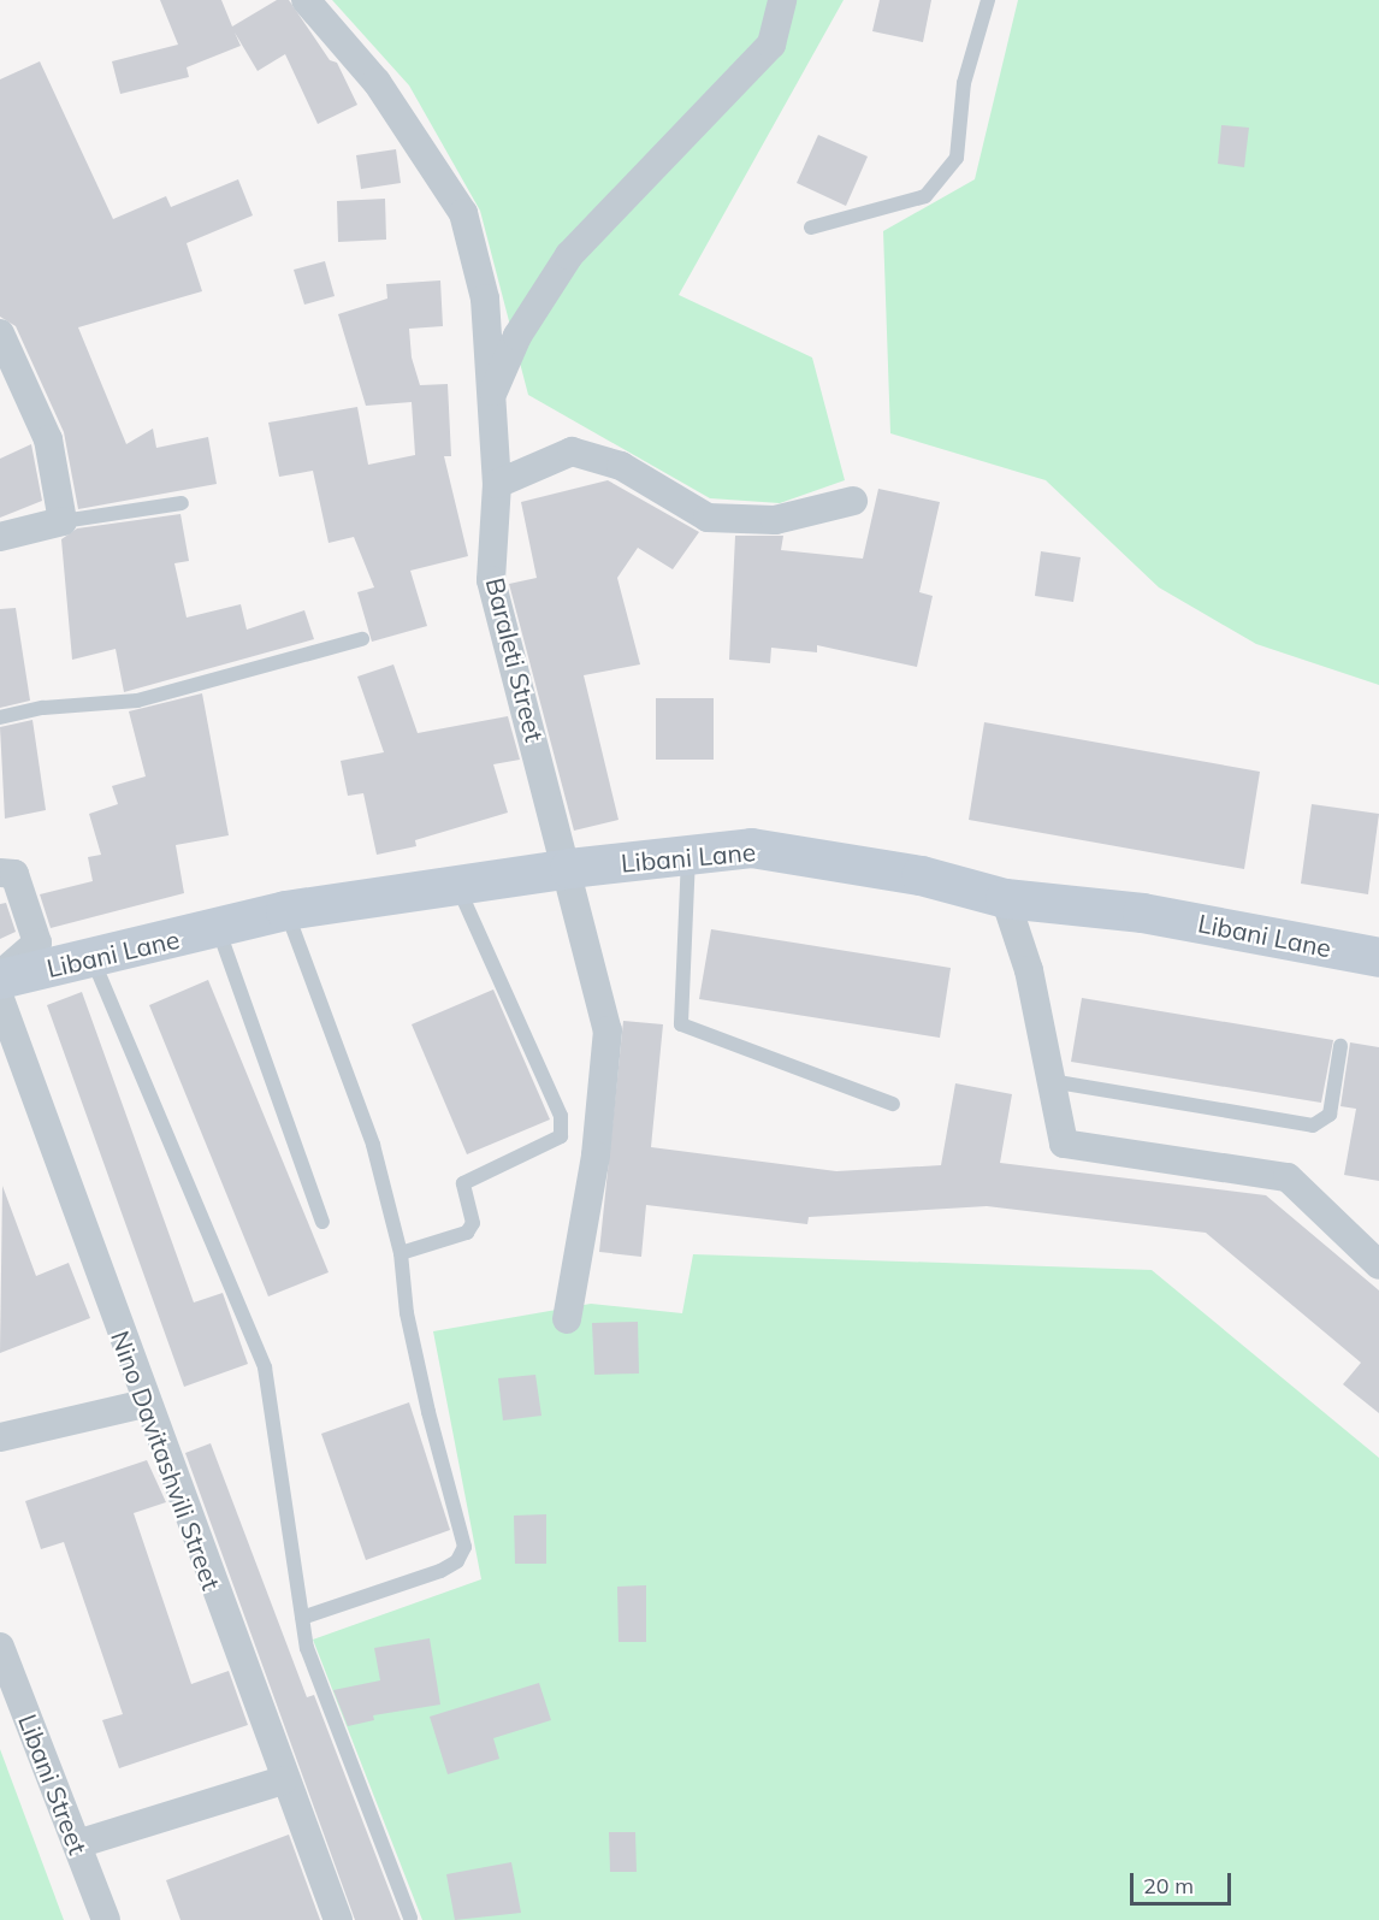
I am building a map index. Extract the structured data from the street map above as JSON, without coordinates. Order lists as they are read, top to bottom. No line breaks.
{"streets":{"street":["Baraleti Street","Libani Lane","Nino Davitashvili Street","Libani Street"]},"crossings":[["Baraleti Street","Libani Lane"]],"scale_bar":"20 m"}
